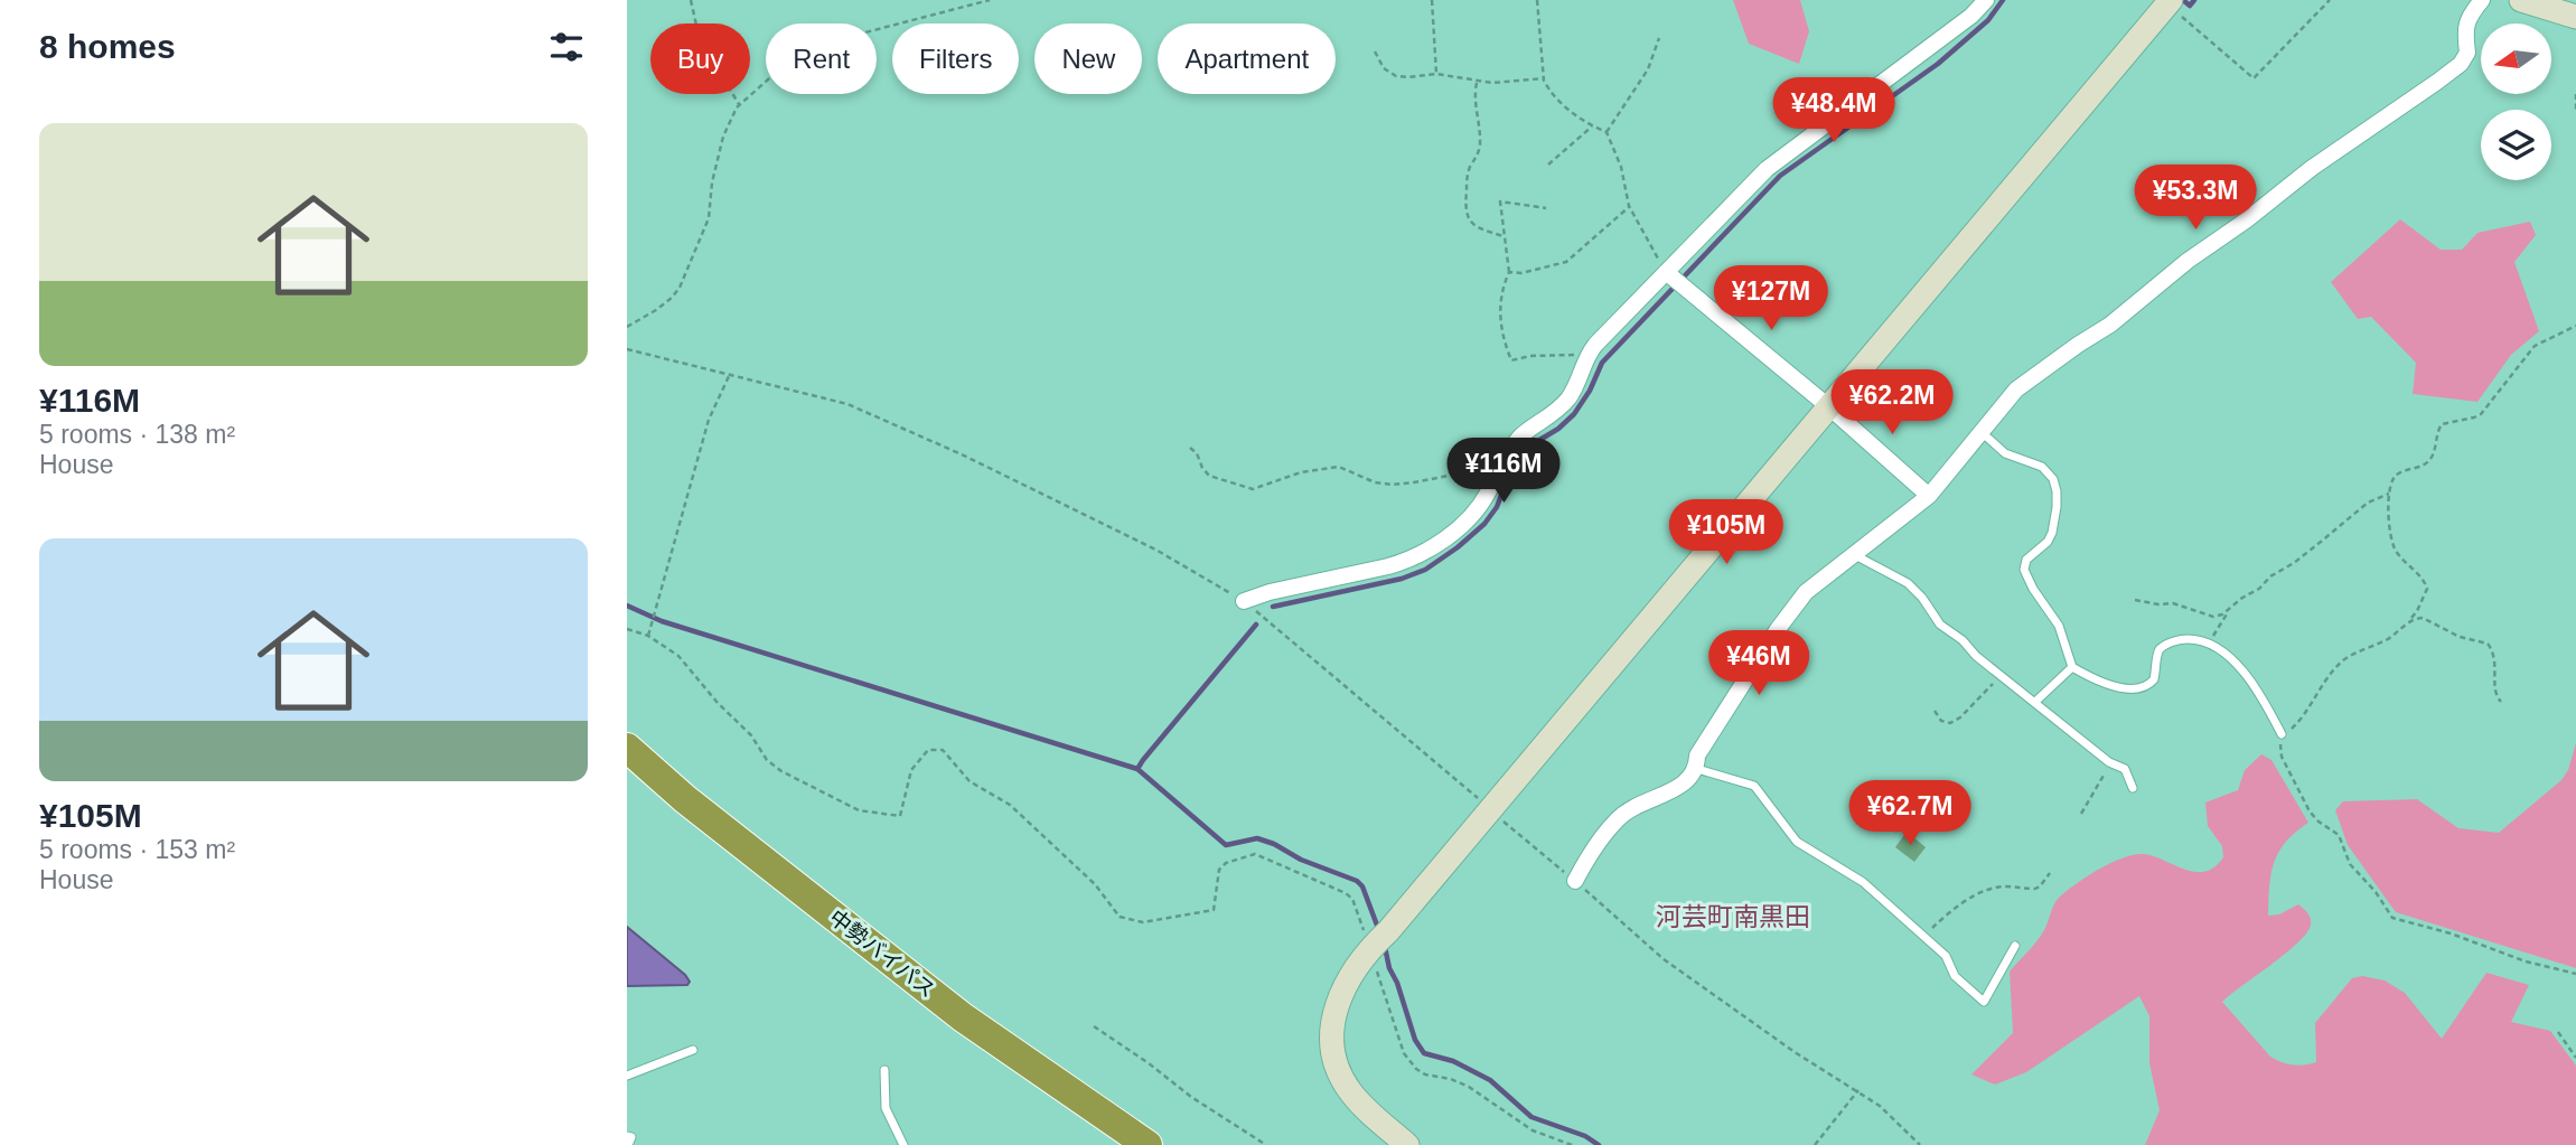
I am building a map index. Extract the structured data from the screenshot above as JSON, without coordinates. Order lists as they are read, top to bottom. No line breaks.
{"streets":{"highway":["中勢バイパス"]},"districts":["河芸町南黒田"],"north":"left","page":{"heading":"8 homes","chip":["Buy","Rent","Filters","New","Apartment"],"price":["¥48.4M","¥53.3M","¥127M","¥62.2M","¥116M","¥105M","¥46M","¥62.7M"],"list":[{"name":"¥116M","note":"5 rooms · 138 m² · House"},{"name":"¥105M","note":"5 rooms · 153 m² · House"}]}}
